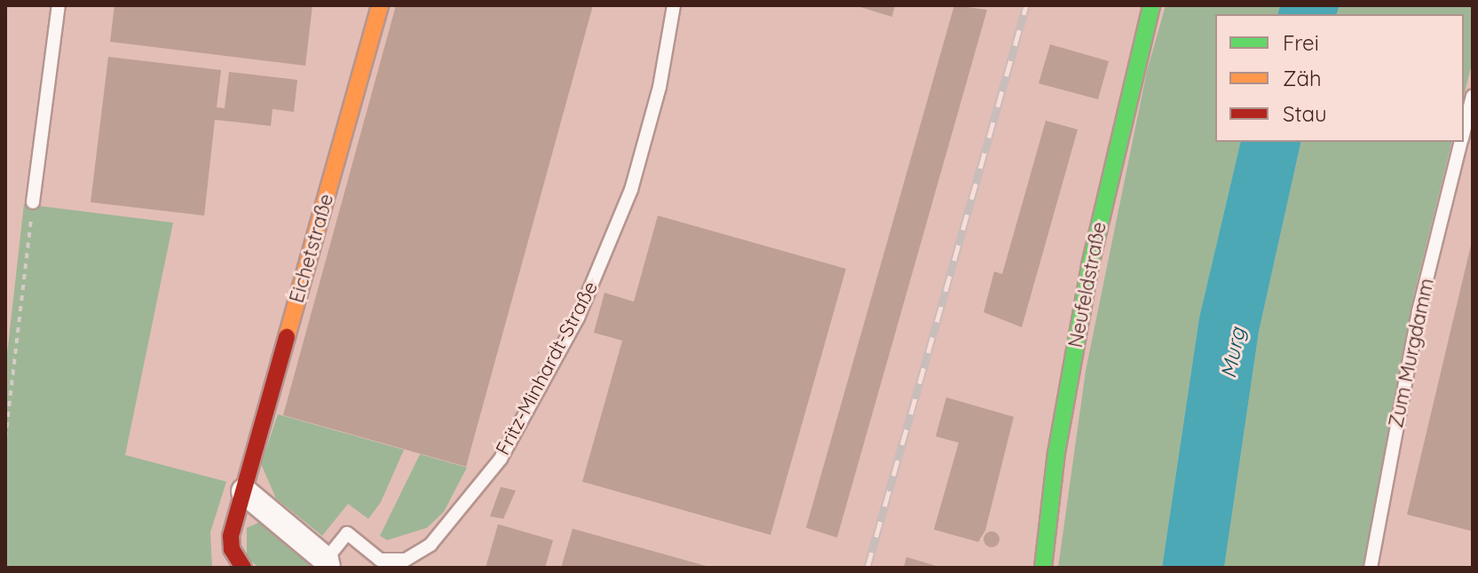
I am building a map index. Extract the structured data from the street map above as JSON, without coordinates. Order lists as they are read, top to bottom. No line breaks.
{"streets":{"street":["Eichetstraße","Neufeldstraße"],"lane":["Zum Murgdamm","Fritz-Minhardt-Straße"]},"water":["Murg"],"legend":["Frei","Zäh","Stau"]}
